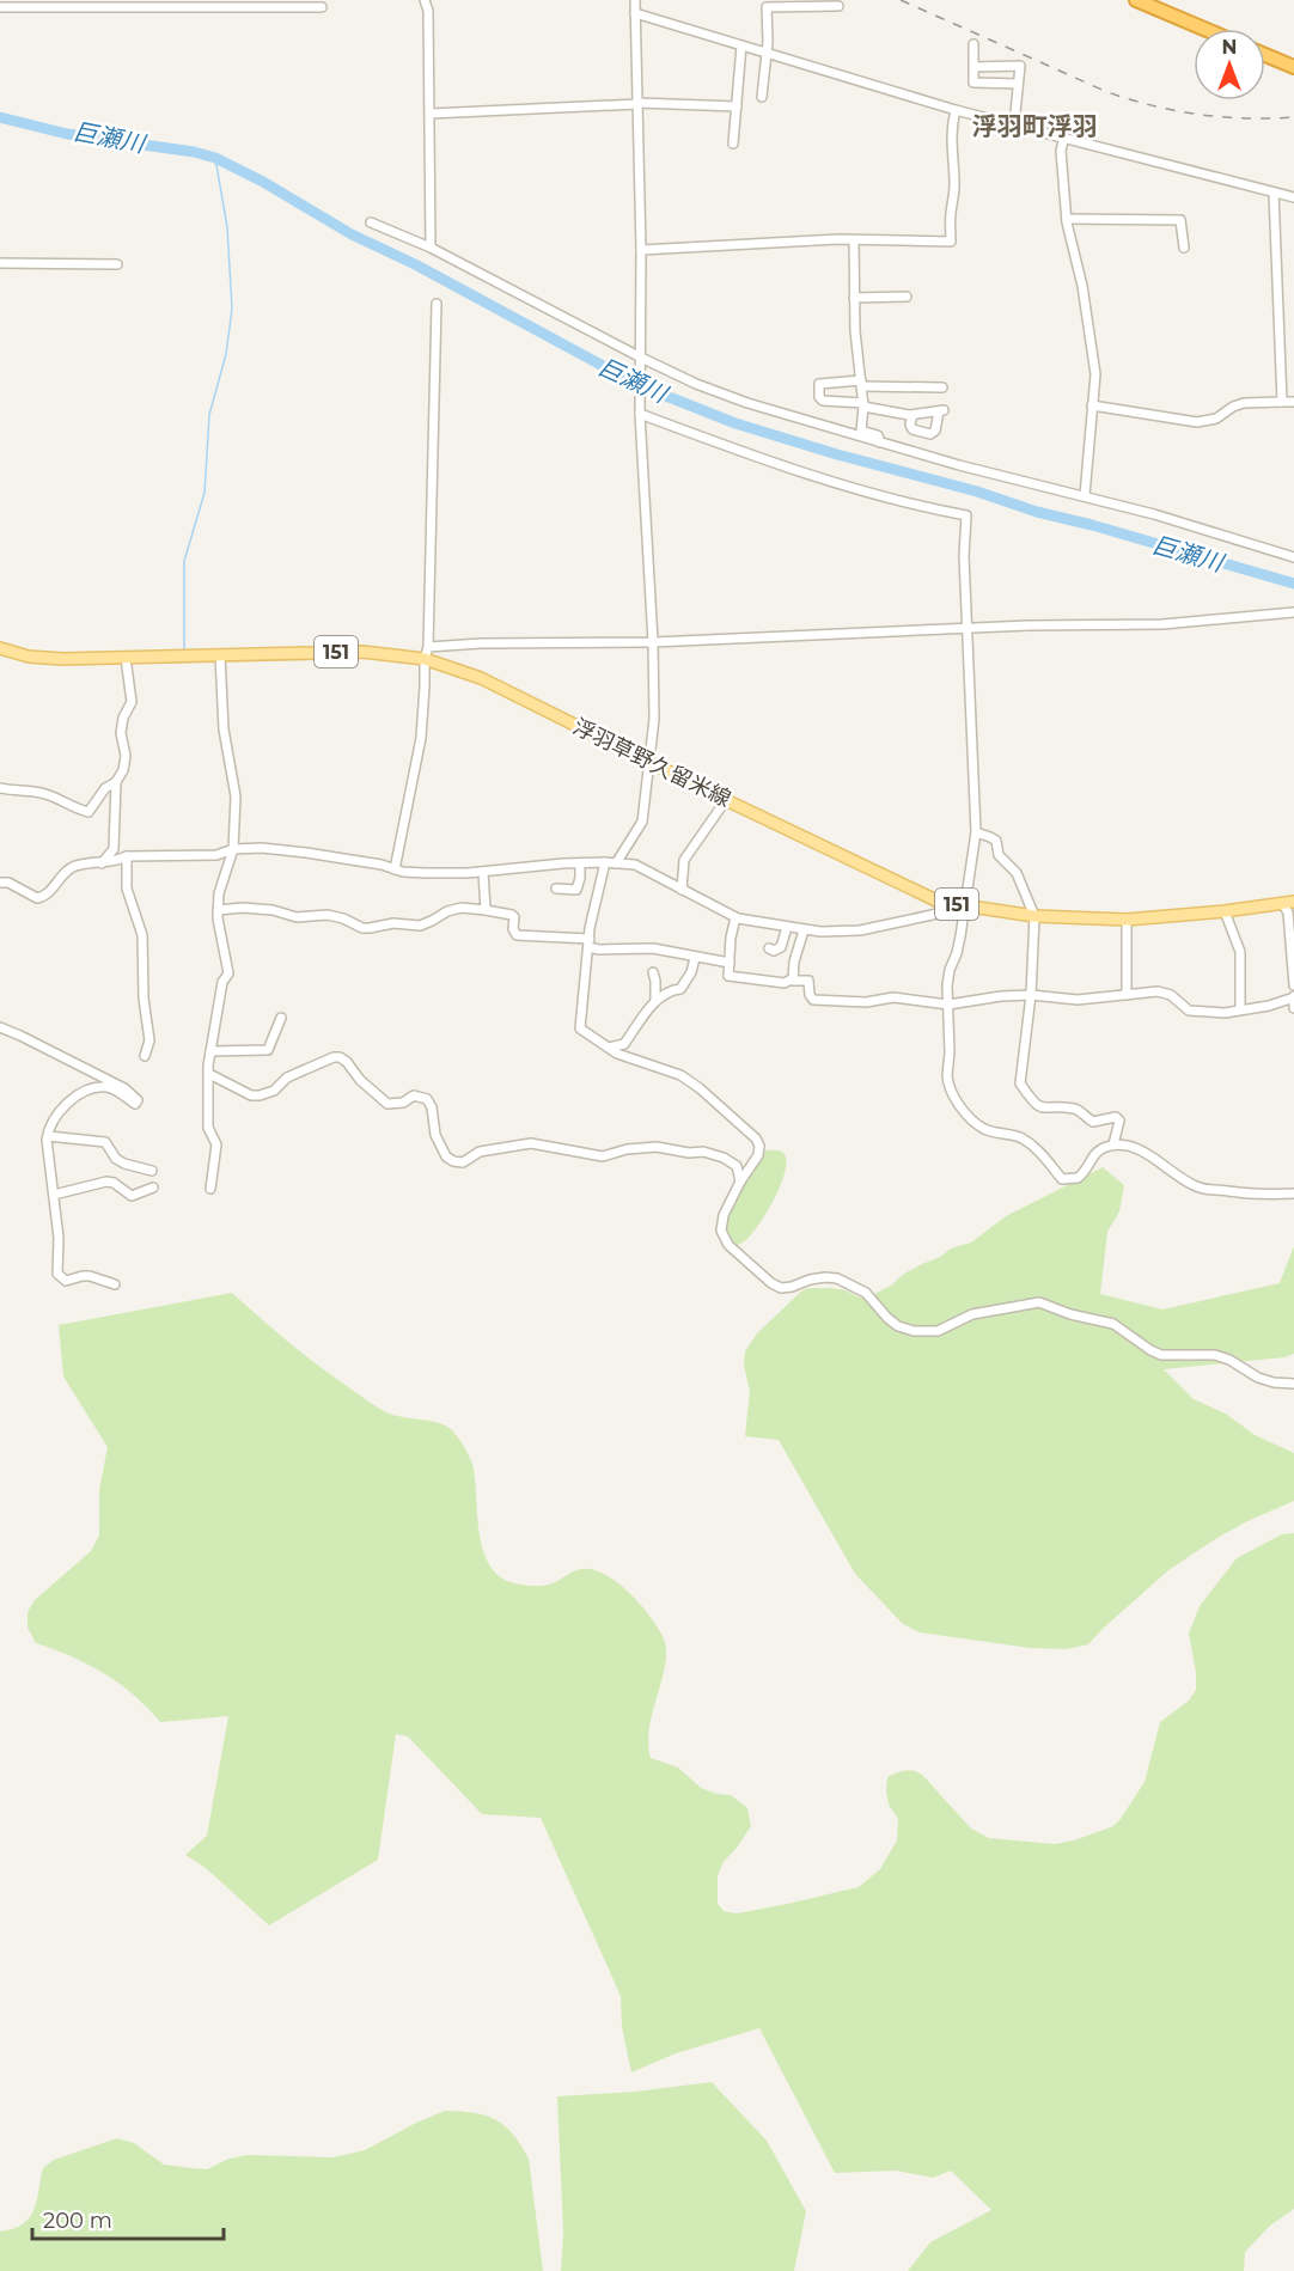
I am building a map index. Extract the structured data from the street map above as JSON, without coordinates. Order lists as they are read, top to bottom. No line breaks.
{"streets":{"main road":["151","浮羽草野久留米線"]},"districts":["浮羽町浮羽"],"water":["巨瀬川"],"scale_bar":"200 m","north":"top"}
